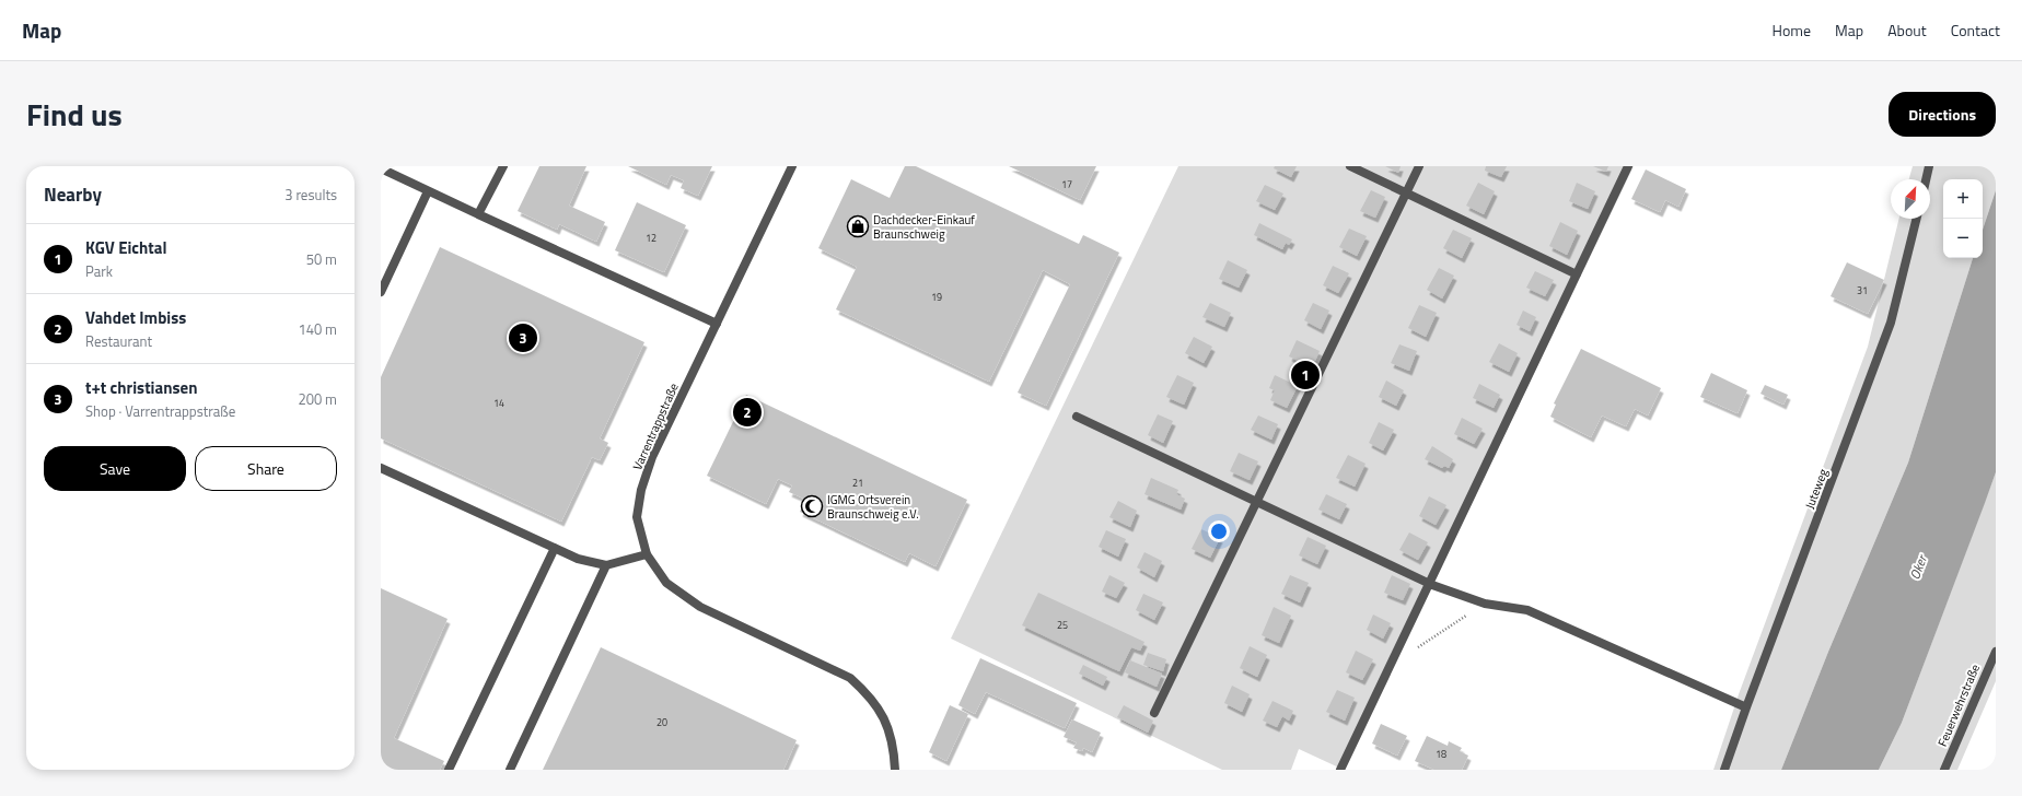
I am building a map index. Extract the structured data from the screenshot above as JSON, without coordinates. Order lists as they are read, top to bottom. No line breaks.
{"streets":{"street":["Varrentrappstraße","Juteweg","Feuerwehrstraße"]},"water":["Oker"],"places":{"shop":["Dachdecker-Einkauf Braunschweig"],"mosque":["IGMG Ortsverein Braunschweig e.V."]},"house_numbers":["17","12","31","19","14","21","25","20","18"],"north":"top right","page":{"header":"Map","nav":["Home","Map","About","Contact"],"title":"Find us","buttons":["Directions",["Save","Share"]],"heading":["Nearby","3 results"],"map_buttons":["+","−"],"list":[{"mark":"1","name":"KGV Eichtal","note":"Park","value":"50 m"},{"mark":"2","name":"Vahdet Imbiss","note":"Restaurant","value":"140 m"},{"mark":"3","name":"t+t christiansen","note":"Shop · Varrentrappstraße","value":"200 m"}],"pins":["3","1","2"]}}
